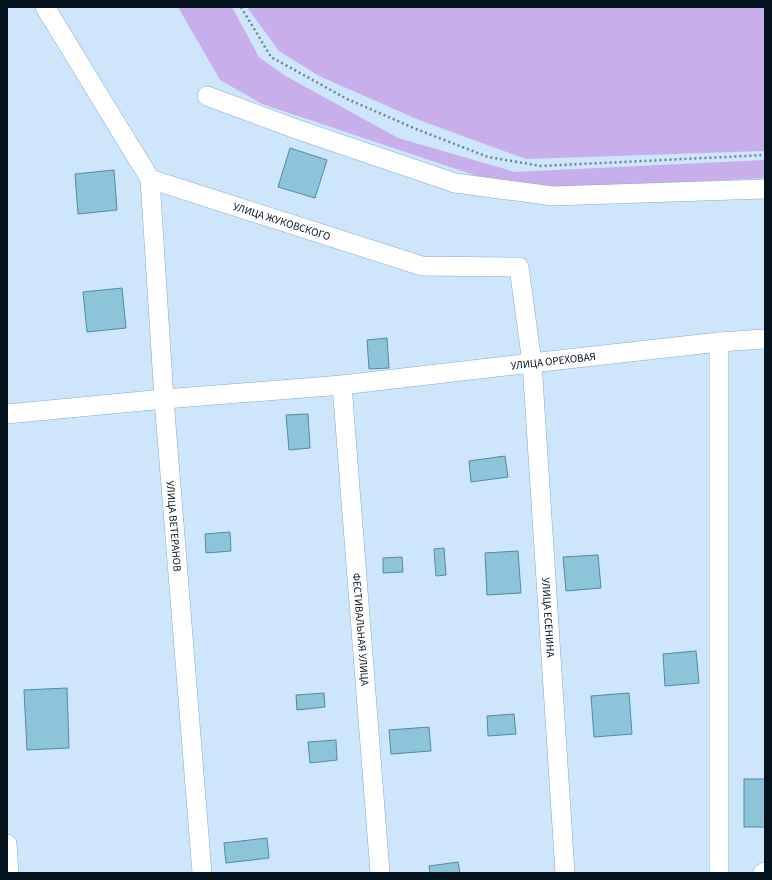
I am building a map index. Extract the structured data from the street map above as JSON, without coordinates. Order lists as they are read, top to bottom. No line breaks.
{"streets":{"street":["УЛИЦА ЖУКОВСКОГО","УЛИЦА ОРЕХОВАЯ","УЛИЦА ВЕТЕРАНОВ","УЛИЦА ЕСЕНИНА","ФЕСТИВАЛЬНАЯ УЛИЦА"]},"crossings":[["УЛИЦА ЖУКОВСКОГО","УЛИЦА ОРЕХОВАЯ"],["УЛИЦА ЖУКОВСКОГО","УЛИЦА ВЕТЕРАНОВ"],["УЛИЦА ЖУКОВСКОГО","УЛИЦА ЕСЕНИНА"],["УЛИЦА ОРЕХОВАЯ","УЛИЦА ВЕТЕРАНОВ"],["УЛИЦА ОРЕХОВАЯ","УЛИЦА ЕСЕНИНА"],["УЛИЦА ОРЕХОВАЯ","ФЕСТИВАЛЬНАЯ УЛИЦА"]]}
